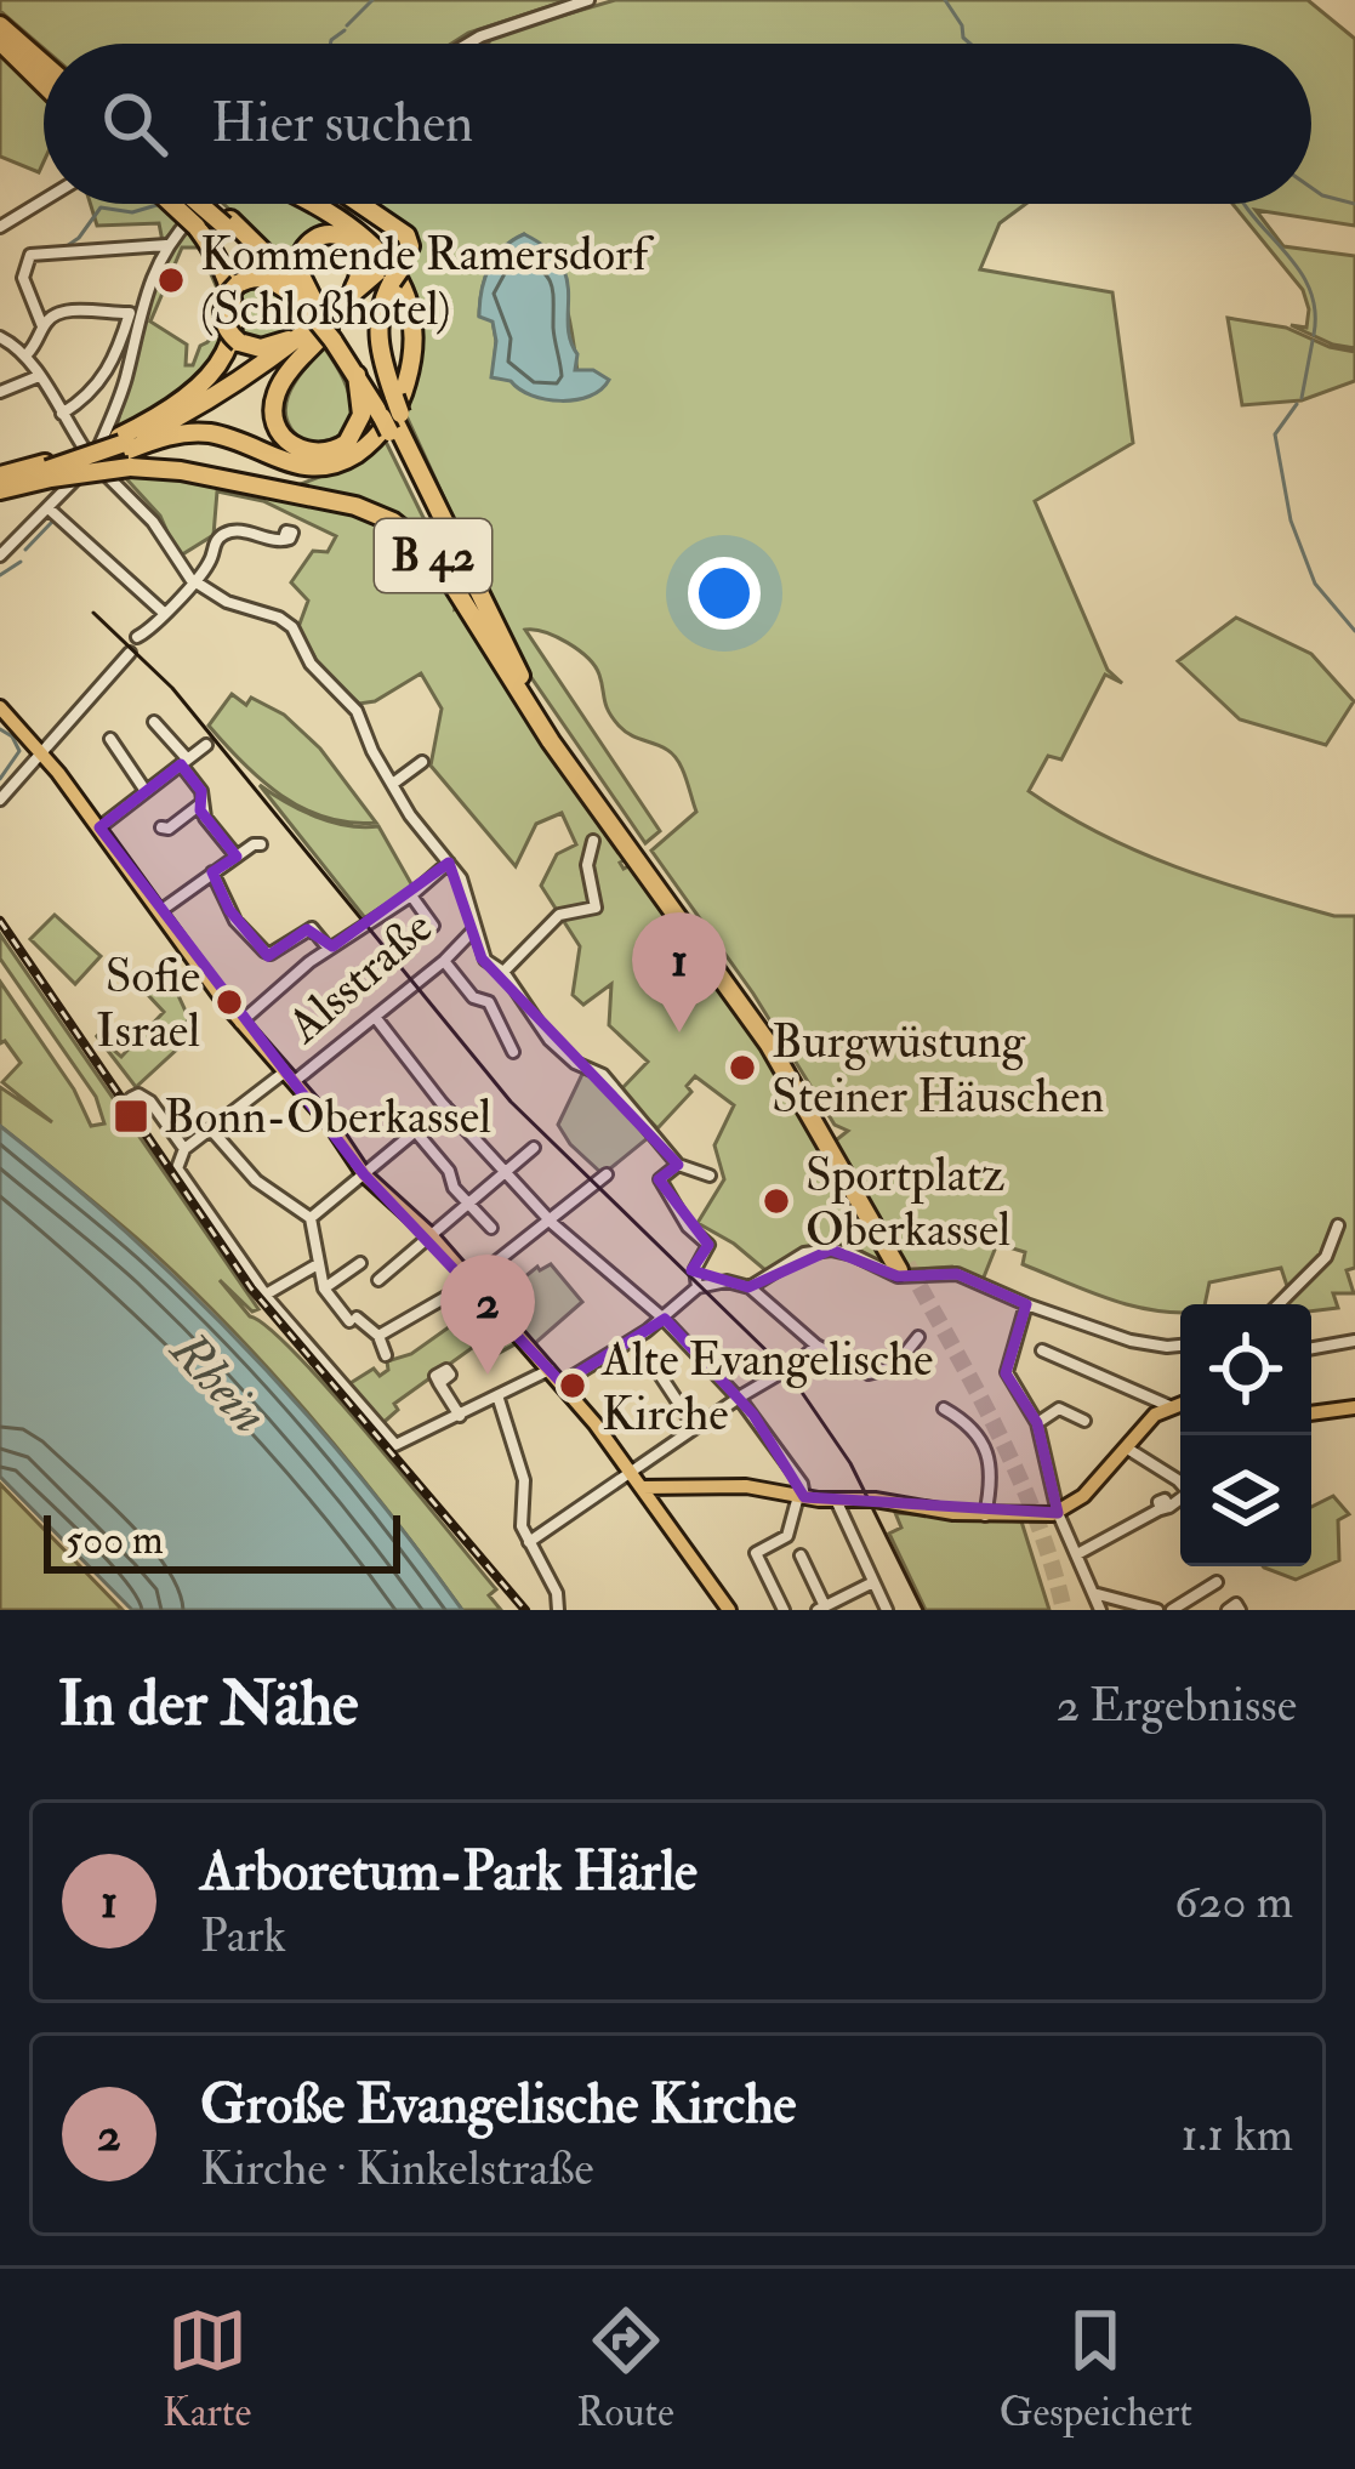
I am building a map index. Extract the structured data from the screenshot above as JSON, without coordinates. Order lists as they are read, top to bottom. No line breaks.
{"streets":{"highway":["B 42"],"street":["Alsstraße"]},"water":["Rhein"],"places":{"other":["Kommende Ramersdorf (Schloßhotel)","Sofie Israel","Burgwüstung Steiner Häuschen","Sportplatz Oberkassel","Alte Evangelische Kirche"],"transit":["Bonn-Oberkassel"]},"scale_bar":"500 m","page":{"search":"Hier suchen","pins":["1","2"],"scale":"500 m","heading":["In der Nähe","2 Ergebnisse"],"list":[{"mark":"1","name":"Arboretum-Park Härle","note":"Park","value":"620 m"},{"mark":"2","name":"Große Evangelische Kirche","note":"Kirche · Kinkelstraße","value":"1.1 km"}],"nav":["Karte","Route","Gespeichert"]}}
